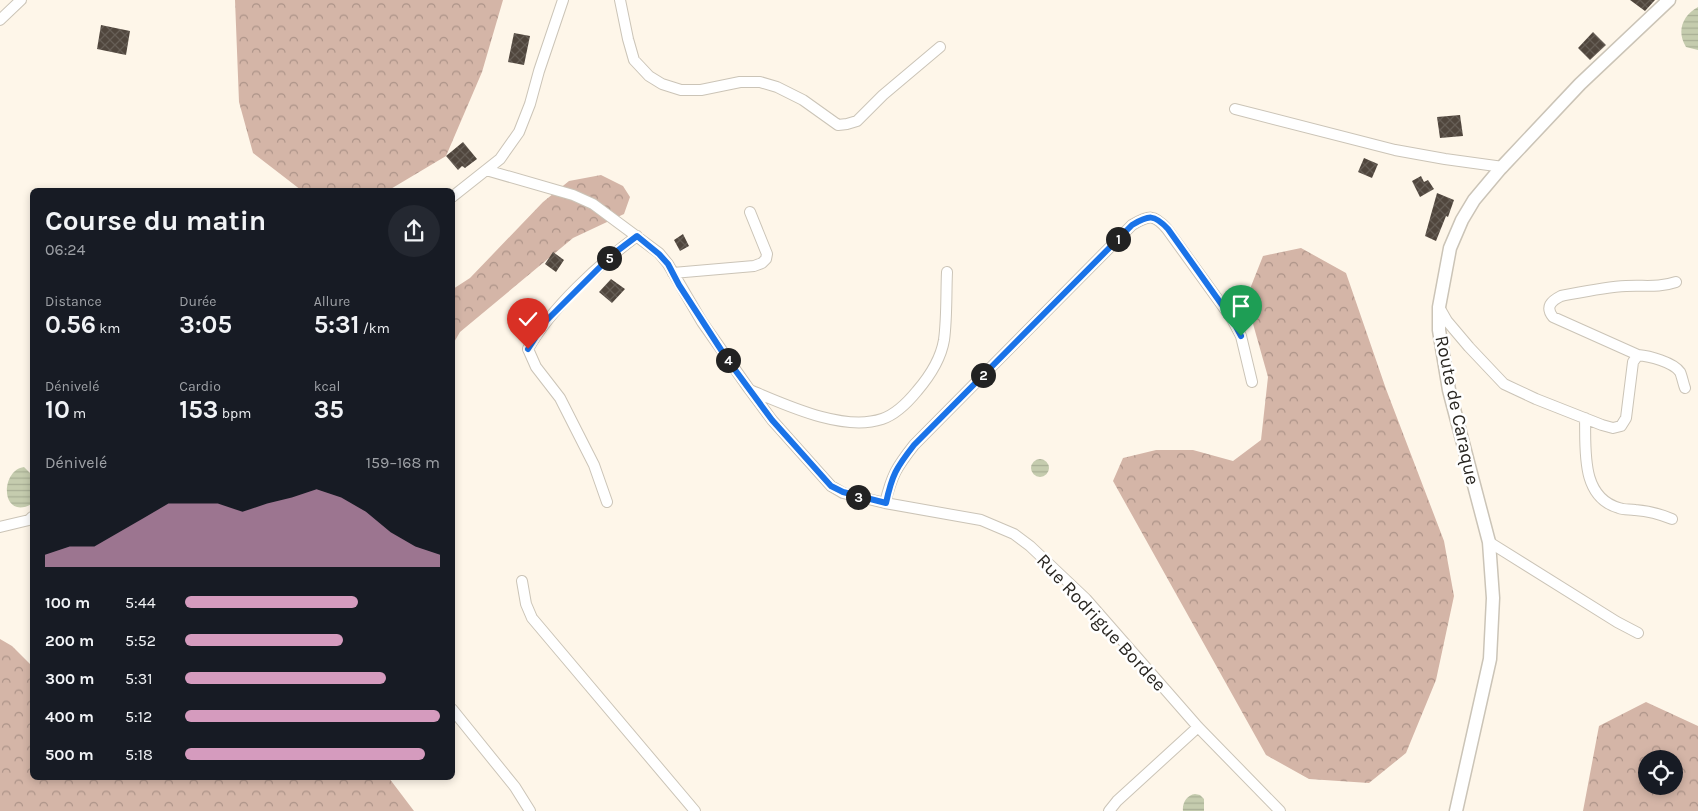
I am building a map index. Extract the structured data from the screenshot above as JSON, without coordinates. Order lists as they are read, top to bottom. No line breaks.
{"streets":{"street":["Route de Caraque","Rue Rodrigue Bordee"]},"page":{"heading":["Course du matin","06:24"],"pins":["1","5","4","2","3"],"stats":[["Distance","0.56 km"],["Durée","3:05"],["Allure","5:31 /km"],["Dénivelé","10 m"],["Cardio","153 bpm"],["kcal","35"]],"chart":["Dénivelé","159–168 m"],"list":[{"name":"100 m","note":"5:44"},{"name":"200 m","note":"5:52"},{"name":"300 m","note":"5:31"},{"name":"400 m","note":"5:12"},{"name":"500 m","note":"5:18"}]}}
